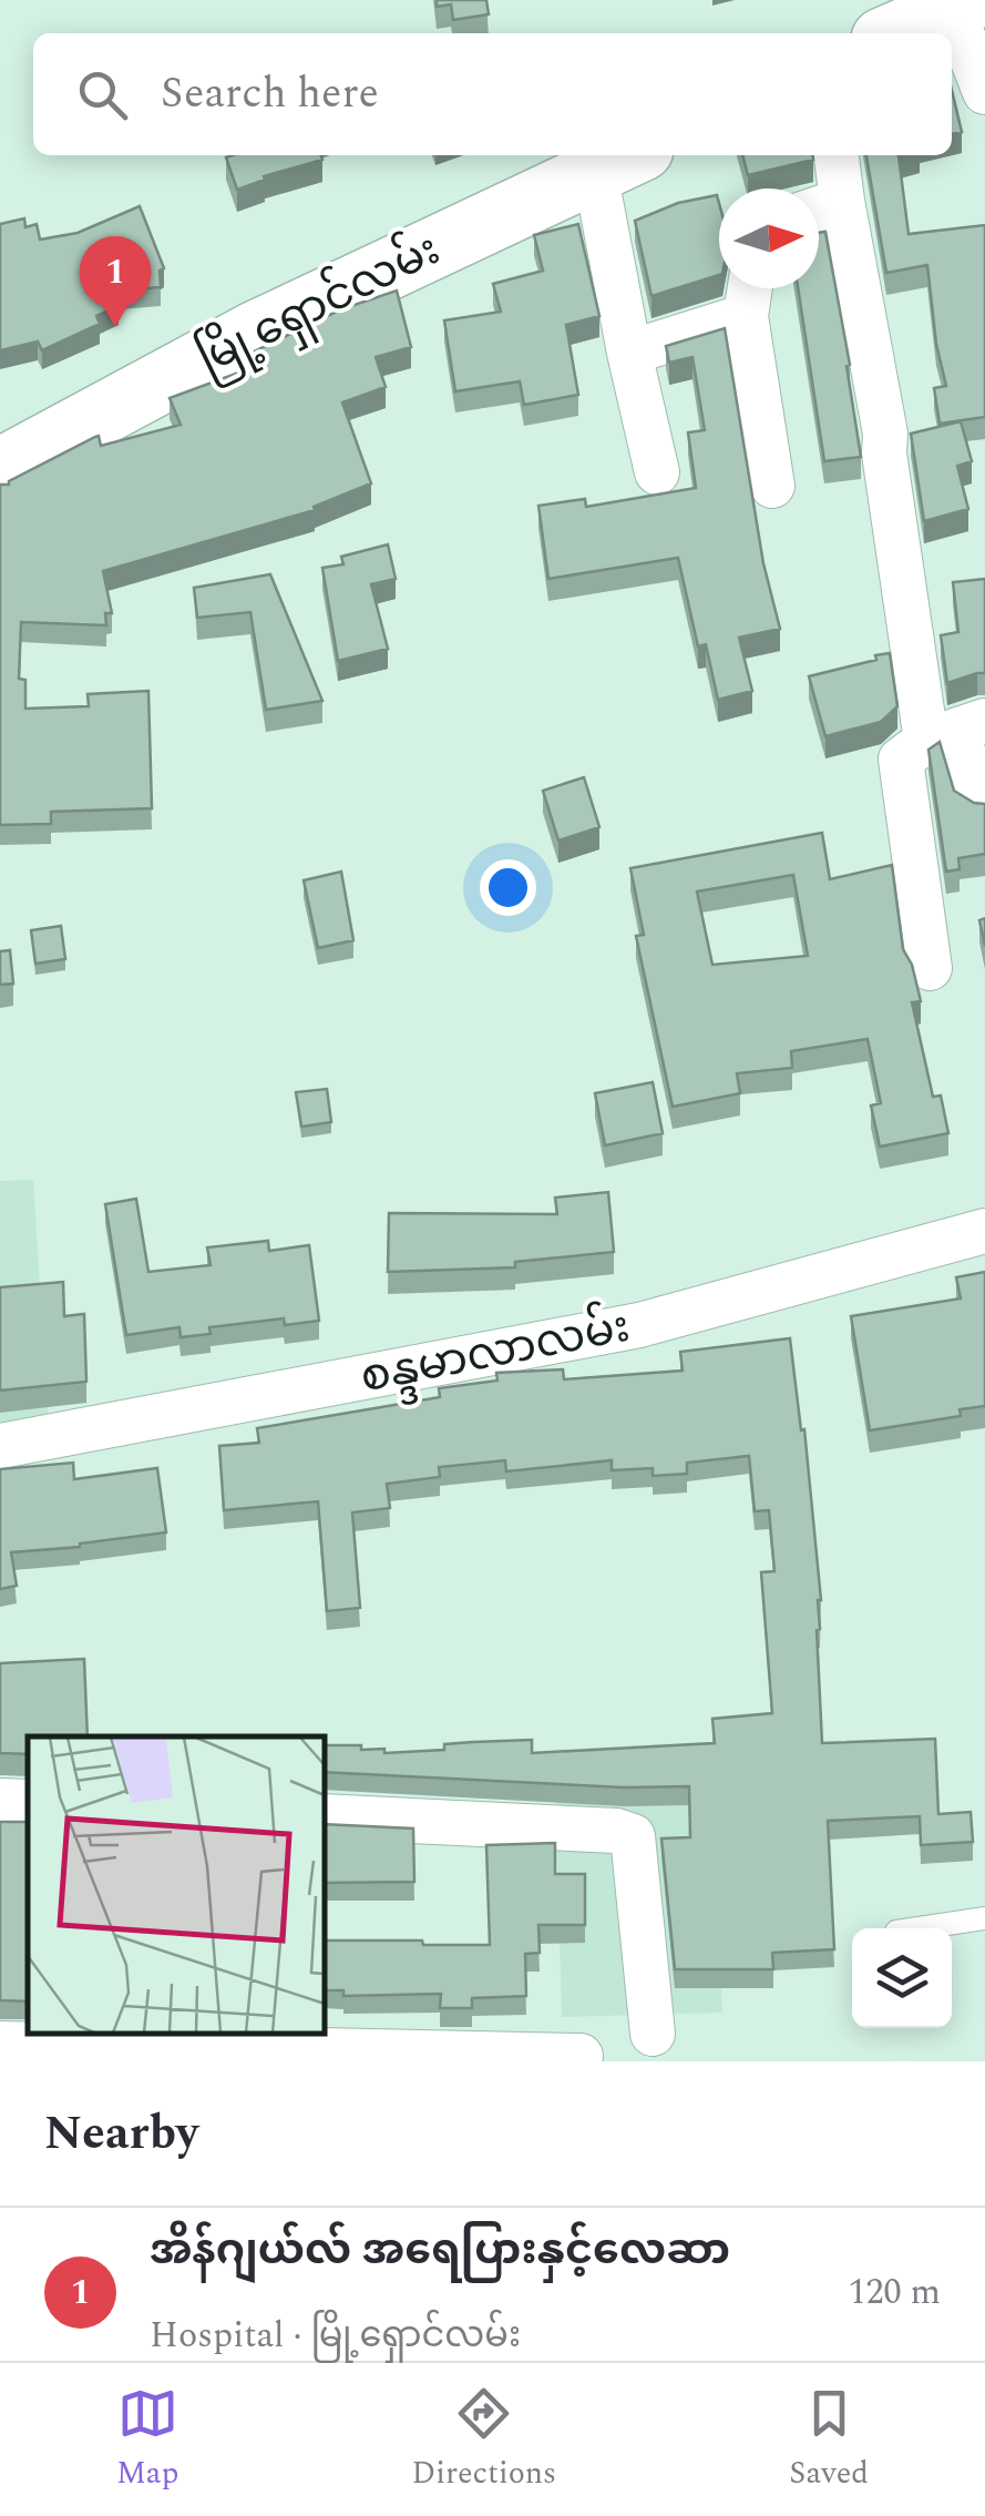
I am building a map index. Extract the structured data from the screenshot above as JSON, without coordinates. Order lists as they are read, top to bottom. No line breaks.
{"streets":{"highway":["မြို့ရှောင်လမ်း"],"street":["စန္ဒမာလာလမ်း"]},"north":"right","page":{"search":"Search here","pins":"1","heading":"Nearby","list":[{"mark":"1","name":"အိန်ဂျယ်လ် အရေပြားနှင့်လေဆာ","note":"Hospital · မြို့ရှောင်လမ်း","value":"120 m"}],"nav":["Map","Directions","Saved"]}}
